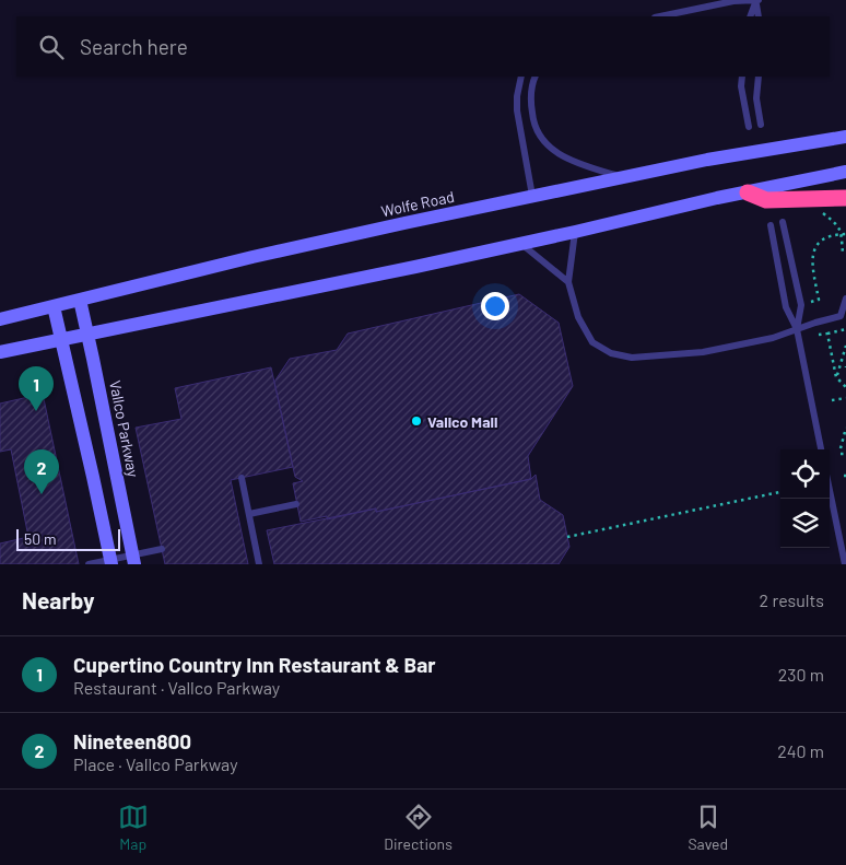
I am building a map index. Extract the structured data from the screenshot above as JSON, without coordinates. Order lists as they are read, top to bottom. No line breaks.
{"streets":{"main road":["Wolfe Road","Vallco Parkway"]},"crossings":[["Wolfe Road","Vallco Parkway"]],"places":["Vallco Mall"],"scale_bar":"50 m","page":{"search":"Search here","pins":["1","2"],"scale":"50 m","heading":["Nearby","2 results"],"list":[{"mark":"1","name":"Cupertino Country Inn Restaurant & Bar","note":"Restaurant · Vallco Parkway","value":"230 m"},{"mark":"2","name":"Nineteen800","note":"Place · Vallco Parkway","value":"240 m"}],"nav":["Map","Directions","Saved"]}}
